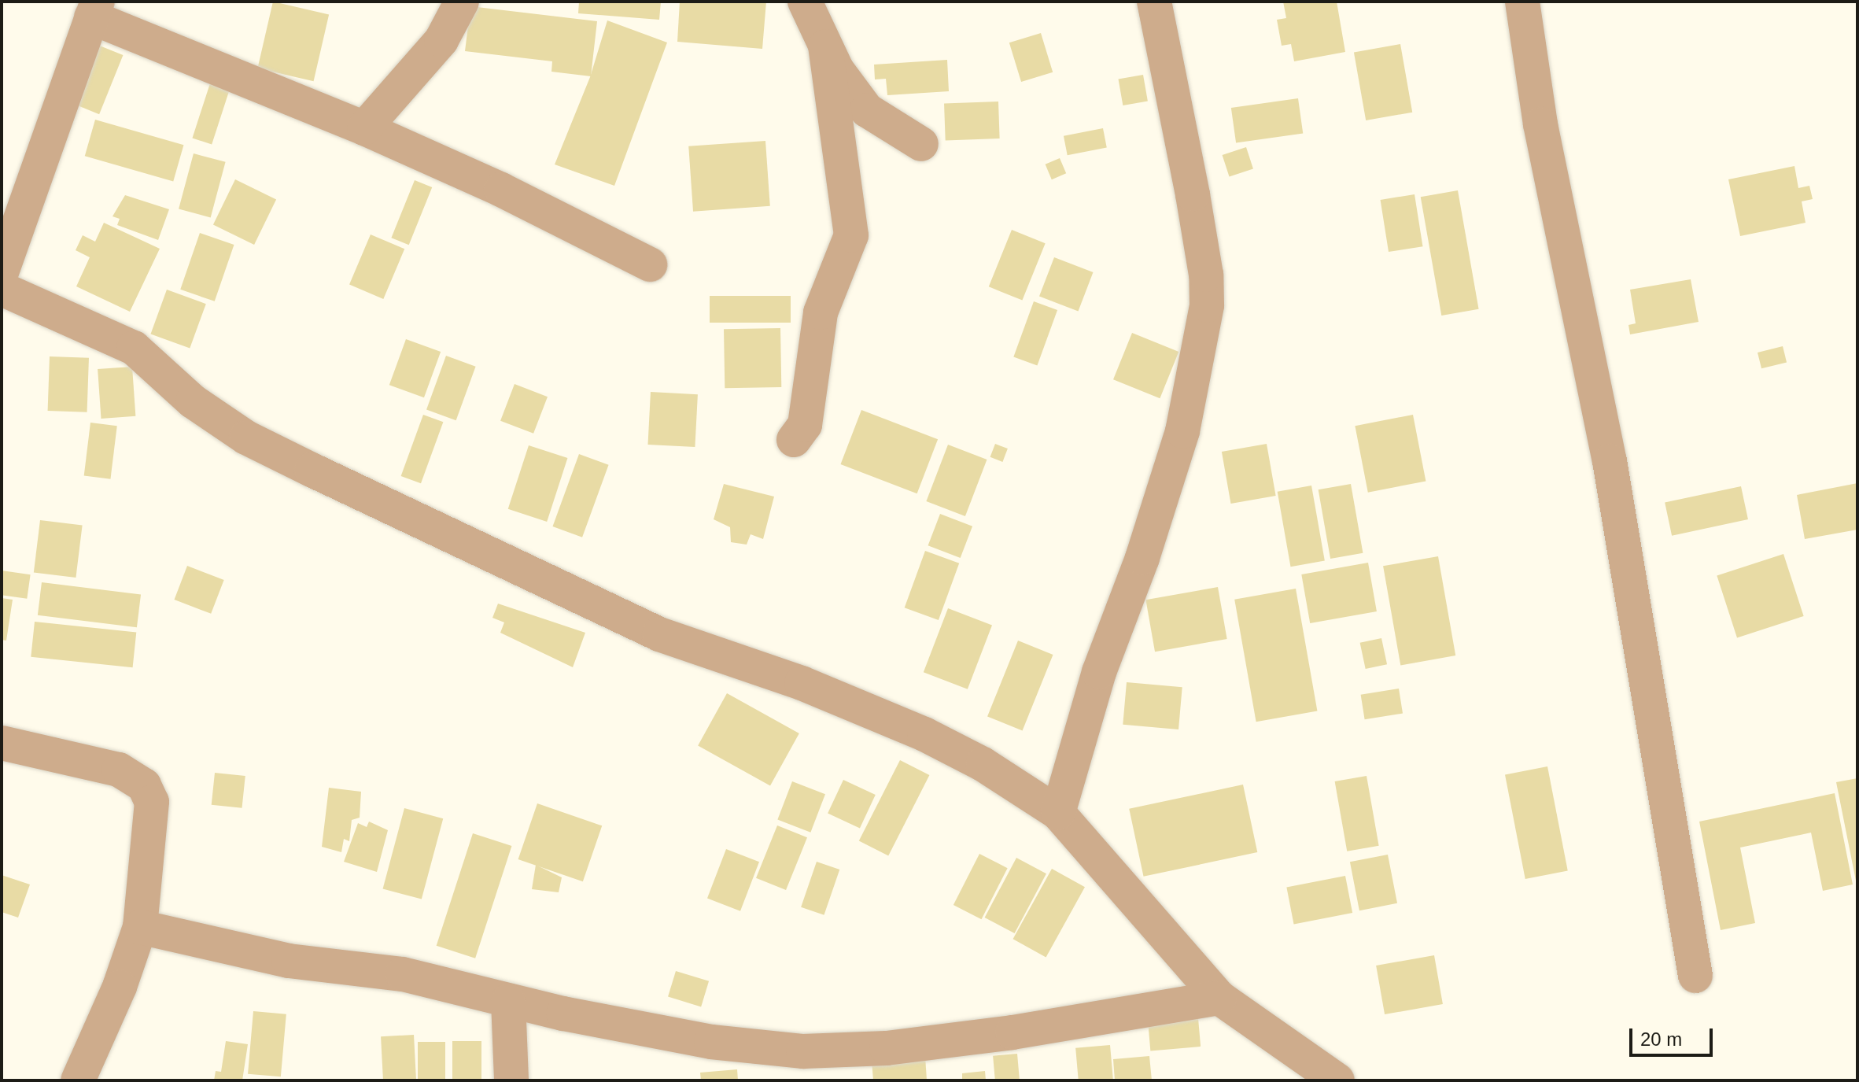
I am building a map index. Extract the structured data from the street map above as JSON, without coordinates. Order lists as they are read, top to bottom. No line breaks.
{"scale_bar":"20 m"}
